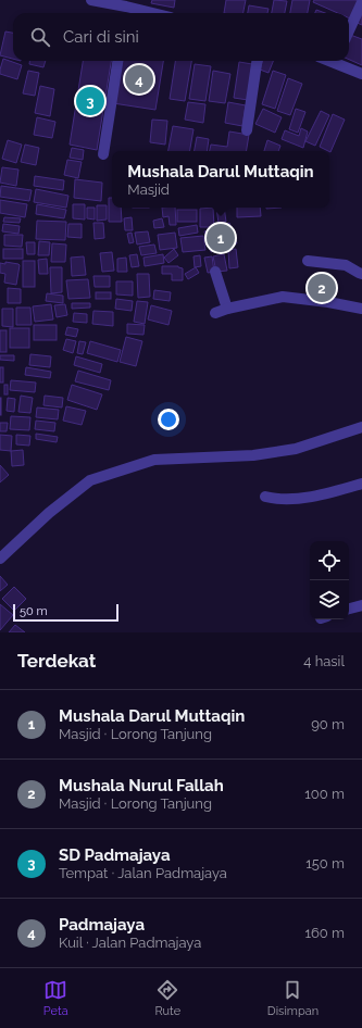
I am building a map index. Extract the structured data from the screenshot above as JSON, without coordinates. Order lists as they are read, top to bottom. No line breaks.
{"scale_bar":"50 m","page":{"search":"Cari di sini","pins":["4","3","1","2"],"popup":["Mushala Darul Muttaqin","Masjid"],"scale":"50 m","heading":["Terdekat","4 hasil"],"list":[{"mark":"1","name":"Mushala Darul Muttaqin","note":"Masjid · Lorong Tanjung","value":"90 m"},{"mark":"2","name":"Mushala Nurul Fallah","note":"Masjid · Lorong Tanjung","value":"100 m"},{"mark":"3","name":"SD Padmajaya","note":"Tempat · Jalan Padmajaya","value":"150 m"},{"mark":"4","name":"Padmajaya","note":"Kuil · Jalan Padmajaya","value":"160 m"}],"nav":["Peta","Rute","Disimpan"]}}
